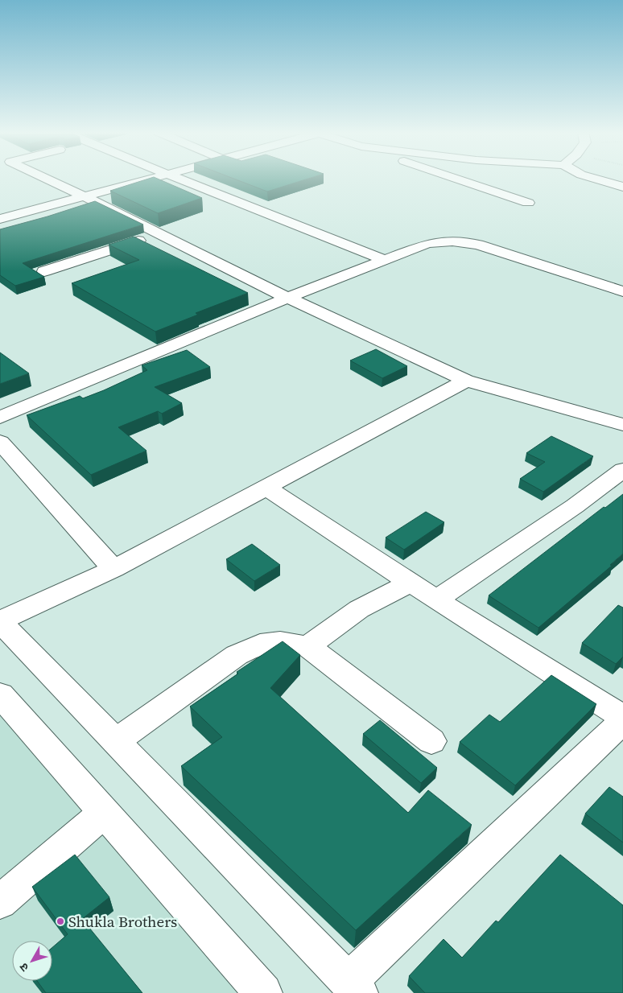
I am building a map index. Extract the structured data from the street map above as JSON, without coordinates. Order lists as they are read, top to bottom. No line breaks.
{"places":["Shukla Brothers"],"north":"bottom left"}
